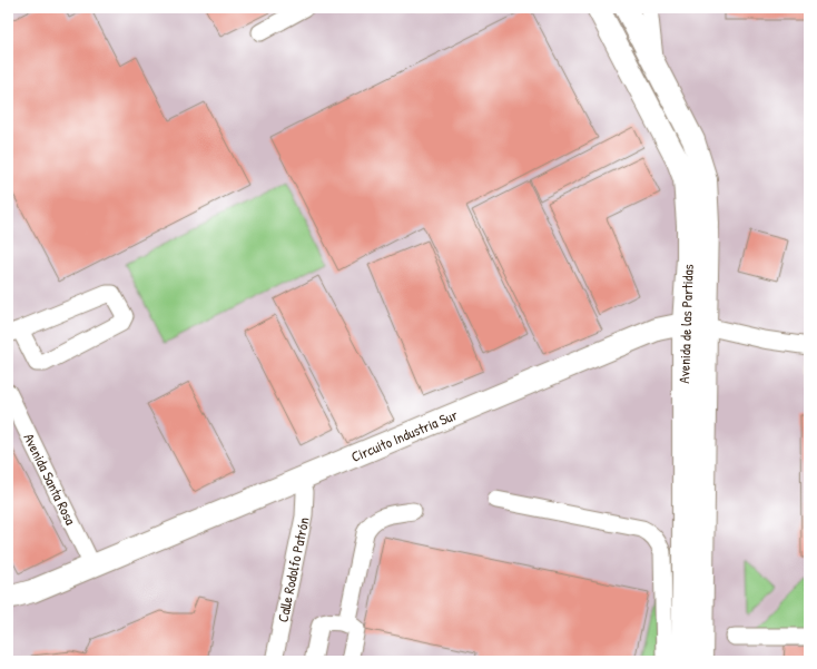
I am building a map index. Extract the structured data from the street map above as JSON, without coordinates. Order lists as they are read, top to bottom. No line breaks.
{"streets":{"main road":["Avenida de las Partidas","Circuito Industria Sur"],"street":["Avenida Santa Rosa","Calle Rodolfo Patrón"]},"crossings":[["Avenida de las Partidas","Circuito Industria Sur"],["Circuito Industria Sur","Avenida Santa Rosa"],["Circuito Industria Sur","Calle Rodolfo Patrón"]]}
